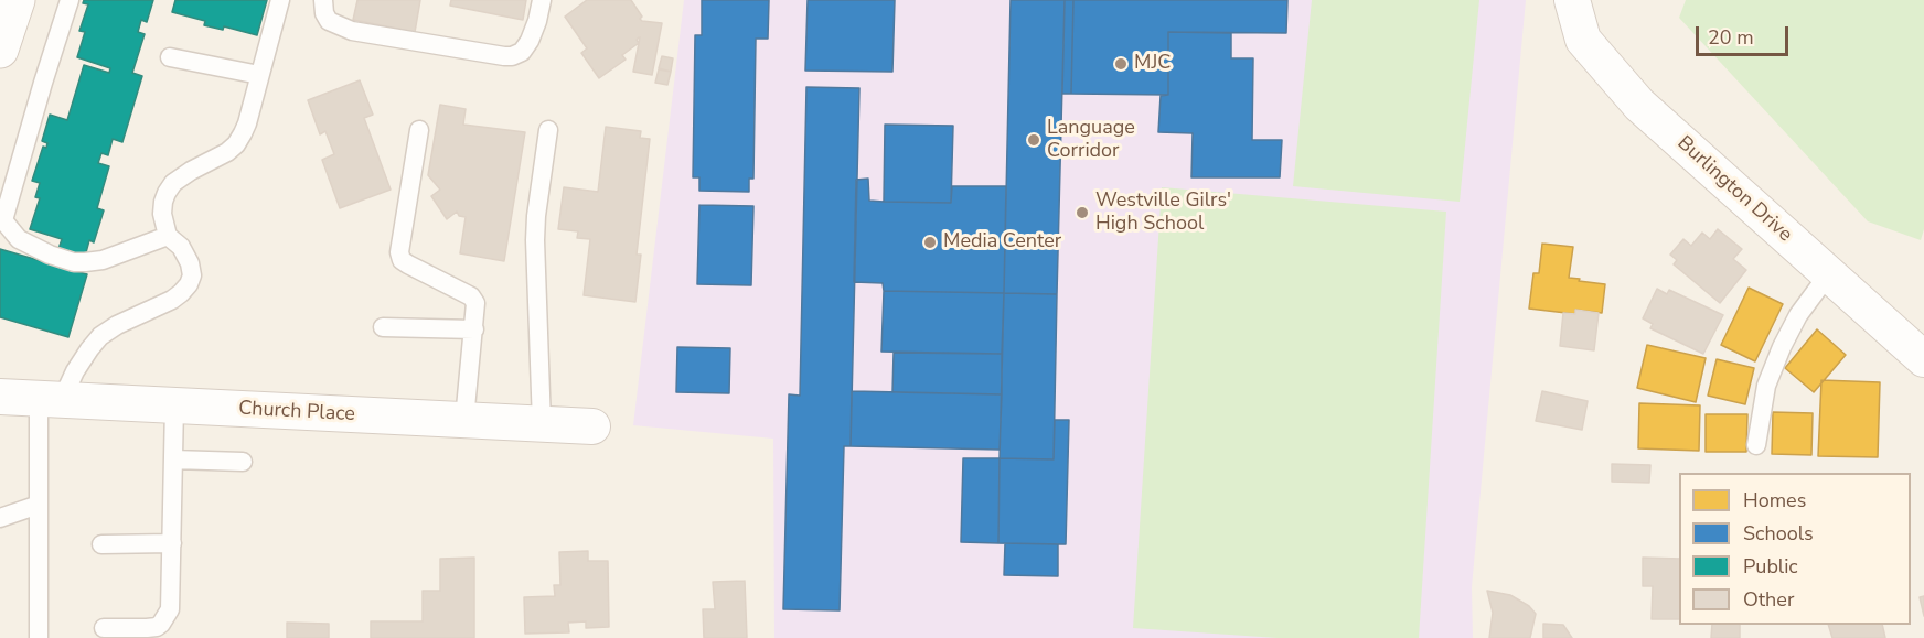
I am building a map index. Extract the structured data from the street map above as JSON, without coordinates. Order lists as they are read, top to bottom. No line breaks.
{"streets":{"street":["Burlington Drive","Church Place"]},"places":["MJC","Language Corridor","Westville Gilrs' High School","Media Center"],"legend":["Homes","Schools","Public","Other"],"scale_bar":"20 m"}
